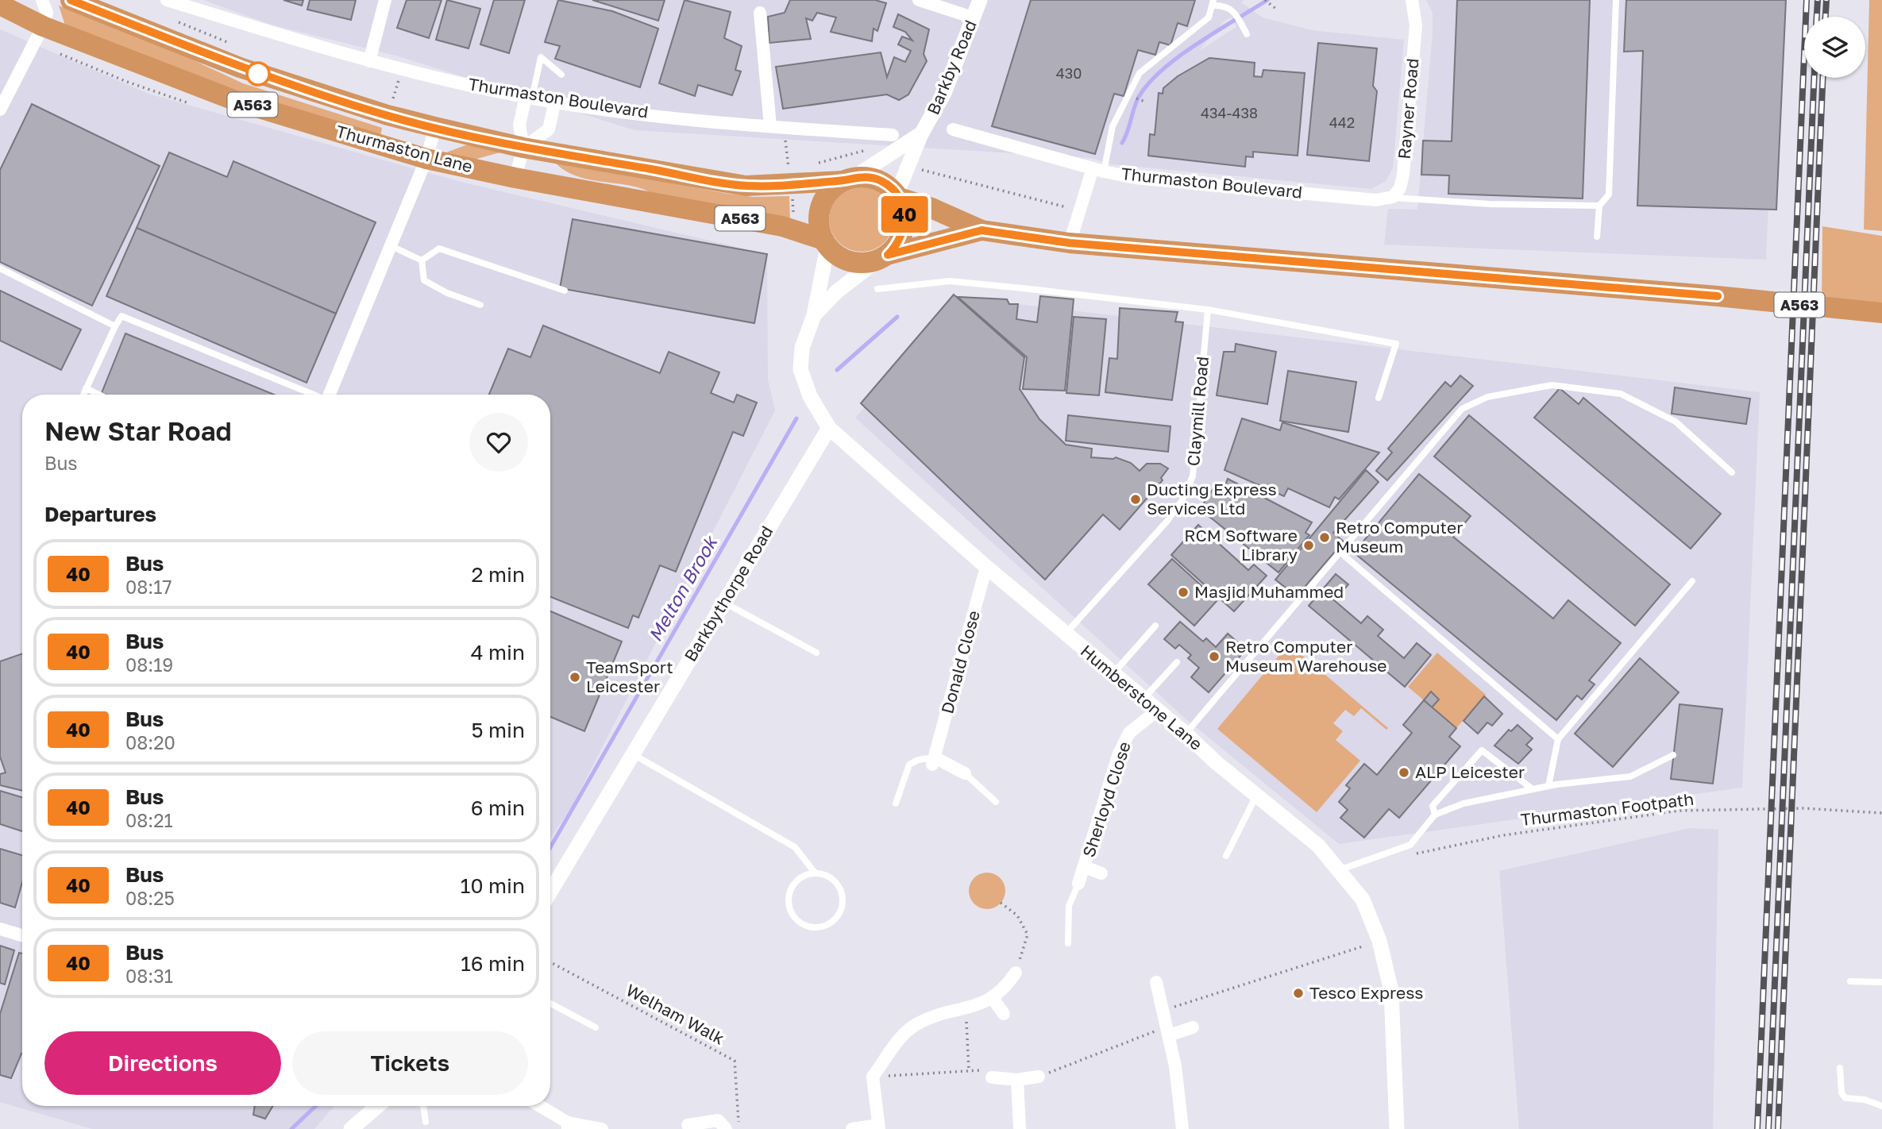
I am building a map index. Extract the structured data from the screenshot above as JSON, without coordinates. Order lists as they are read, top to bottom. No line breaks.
{"streets":{"highway":["A563","Thurmaston Lane"],"street":["Barkby Road","Thurmaston Boulevard","Rayner Road","Barkbythorpe Road","Donald Close","Humberstone Lane","Sherloyd Close"],"lane":["Claymill Road"],"path":["Thurmaston Footpath","Welham Walk"]},"crossings":[["Barkby Road","A563"],["Barkby Road","Thurmaston Lane"],["Barkby Road","Humberstone Lane"],["Thurmaston Boulevard","Rayner Road"],["A563","Thurmaston Lane"],["A563","Humberstone Lane"],["Thurmaston Lane","Humberstone Lane"],["Claymill Road","Humberstone Lane"],["Barkbythorpe Road","Humberstone Lane"],["Donald Close","Humberstone Lane"],["Humberstone Lane","Sherloyd Close"]],"water":["Melton Brook"],"places":["Ducting Express Services Ltd","Retro Computer Museum","RCM Software Library","Masjid Muhammed","Retro Computer Museum Warehouse","TeamSport Leicester","ALP Leicester","Tesco Express"],"lines":["bus line 40"],"house_numbers":["430","434-438","442"],"page":{"on_map":"40","heading":[["New Star Road","Bus"],"Departures"],"list":[{"mark":"40","name":"Bus","note":"08:17","value":"2 min"},{"mark":"40","name":"Bus","note":"08:19","value":"4 min"},{"mark":"40","name":"Bus","note":"08:20","value":"5 min"},{"mark":"40","name":"Bus","note":"08:21","value":"6 min"},{"mark":"40","name":"Bus","note":"08:25","value":"10 min"},{"mark":"40","name":"Bus","note":"08:31","value":"16 min"}],"buttons":["Directions","Tickets"]}}
